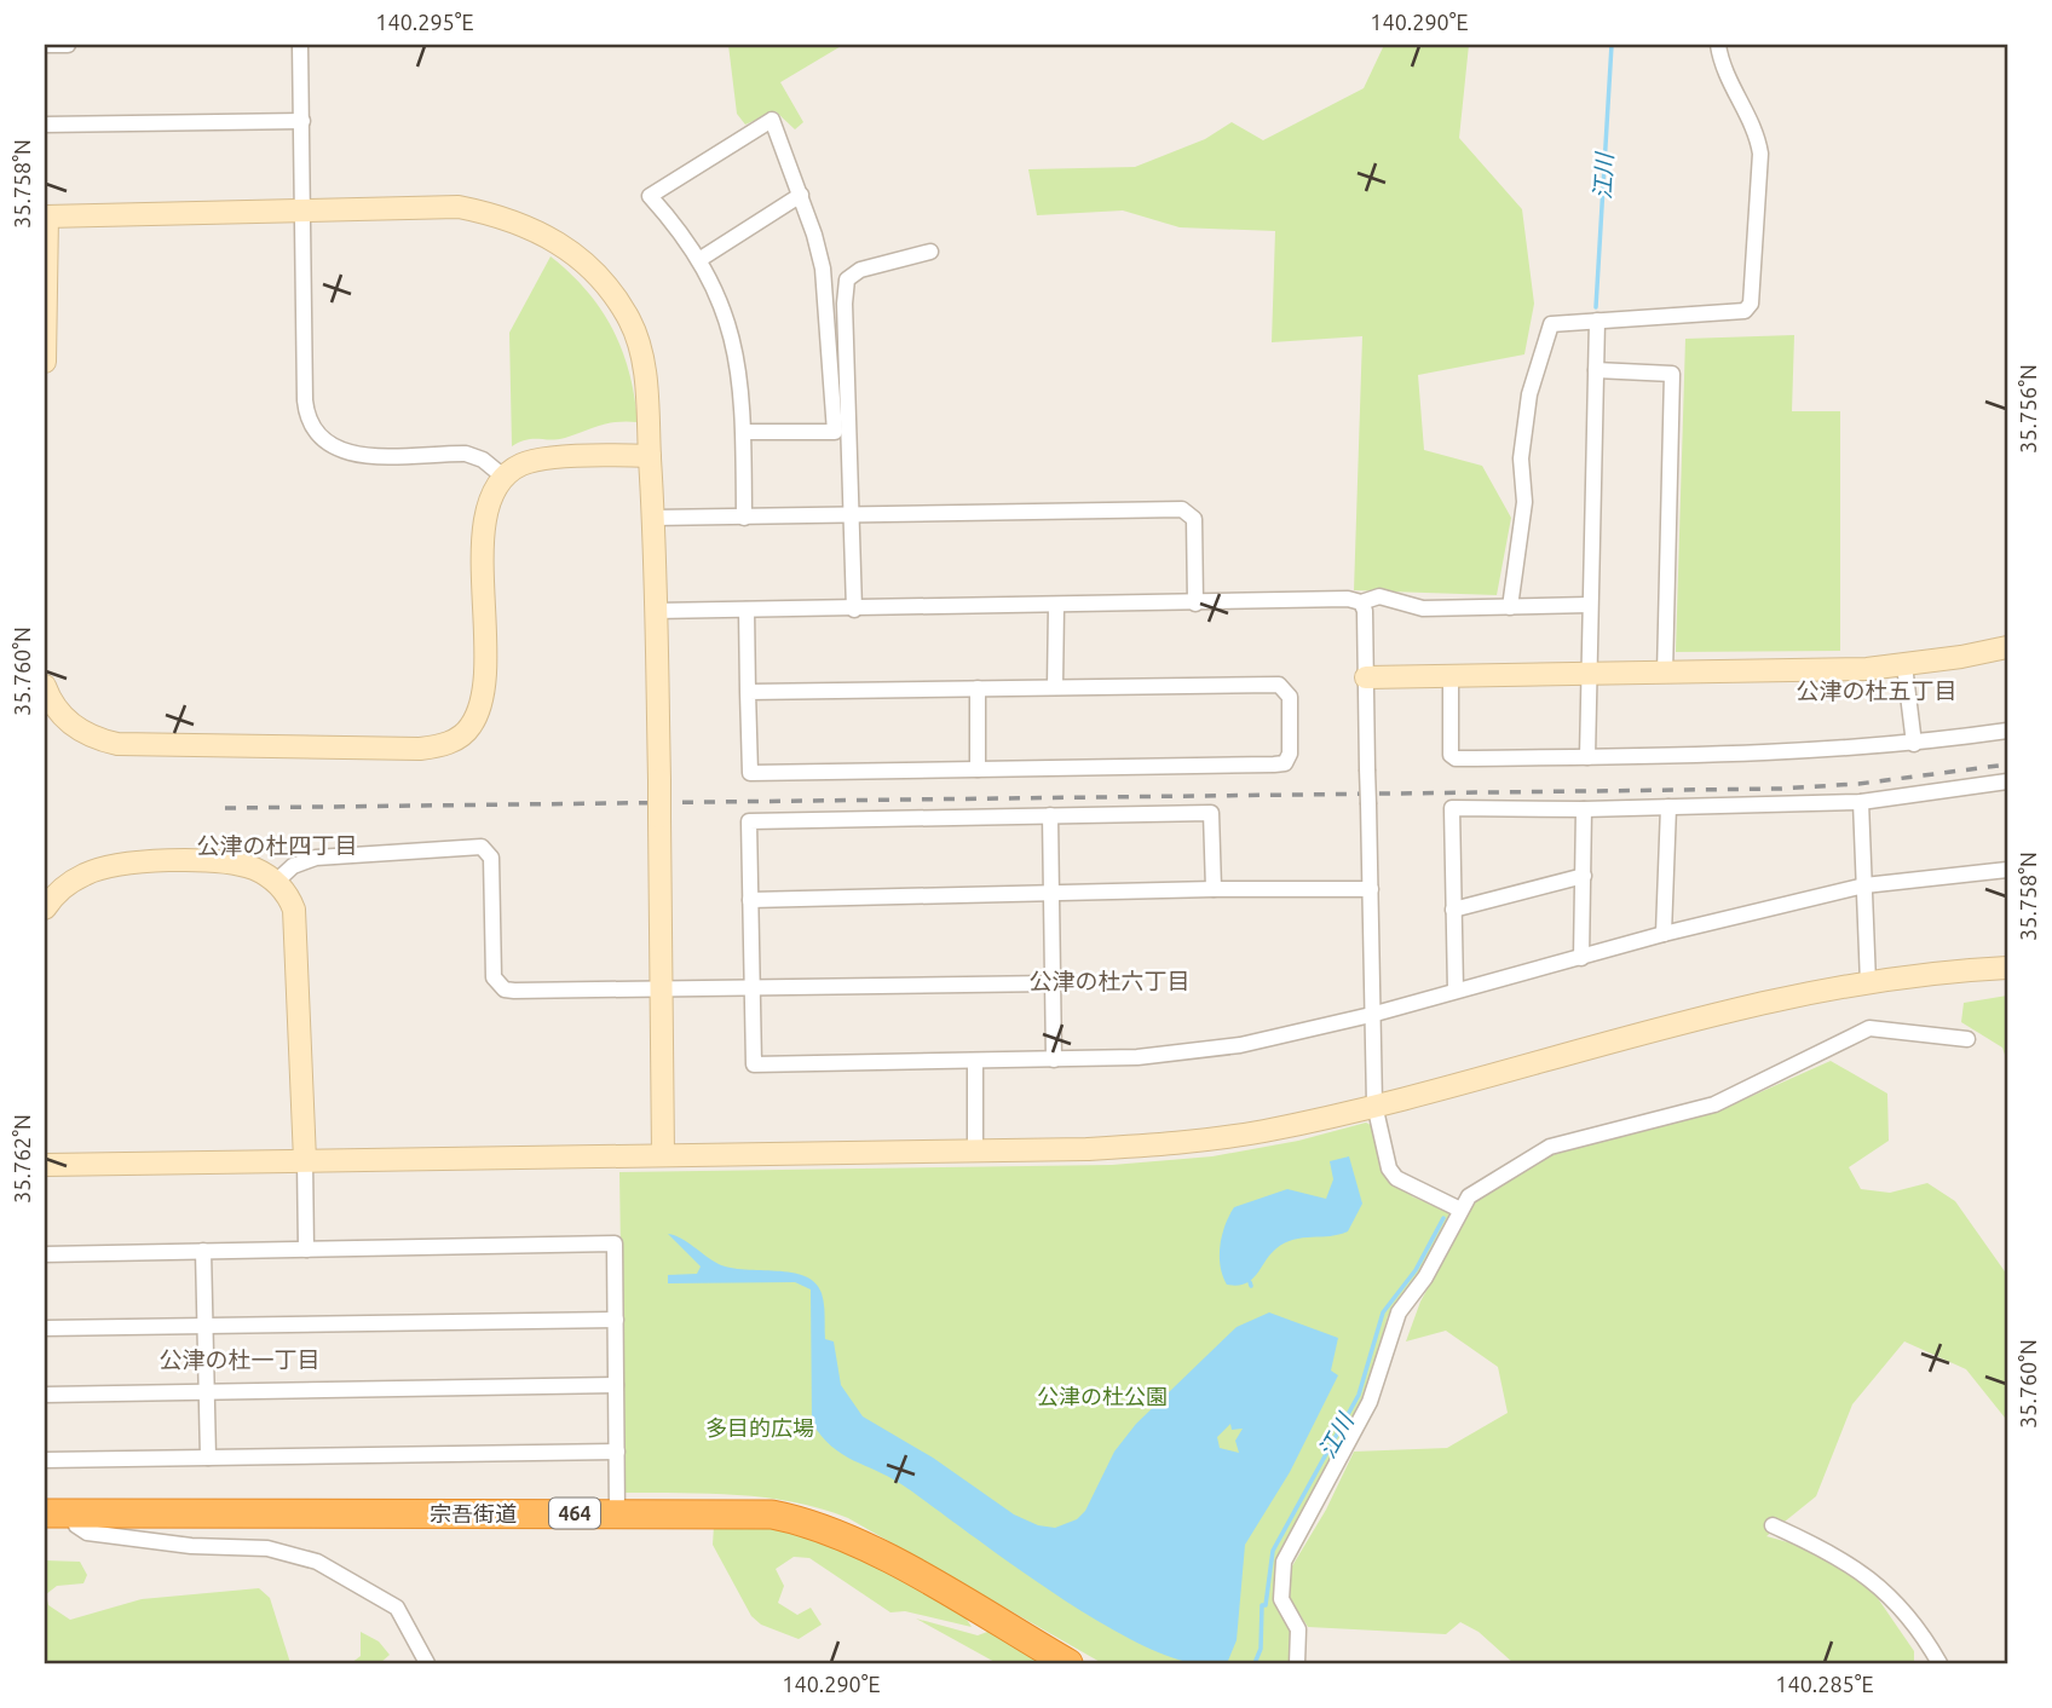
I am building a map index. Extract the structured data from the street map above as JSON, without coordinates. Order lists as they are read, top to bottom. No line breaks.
{"streets":{"highway":["宗吾街道","464"]},"districts":["公津の杜五丁目","公津の杜四丁目","公津の杜六丁目","公津の杜一丁目"],"water":["江川"],"parks":["公津の杜公園","多目的広場"],"coordinates":["140.295°E","140.290°E","35.758°N","35.756°N","35.760°N","35.762°N","140.285°E"]}
